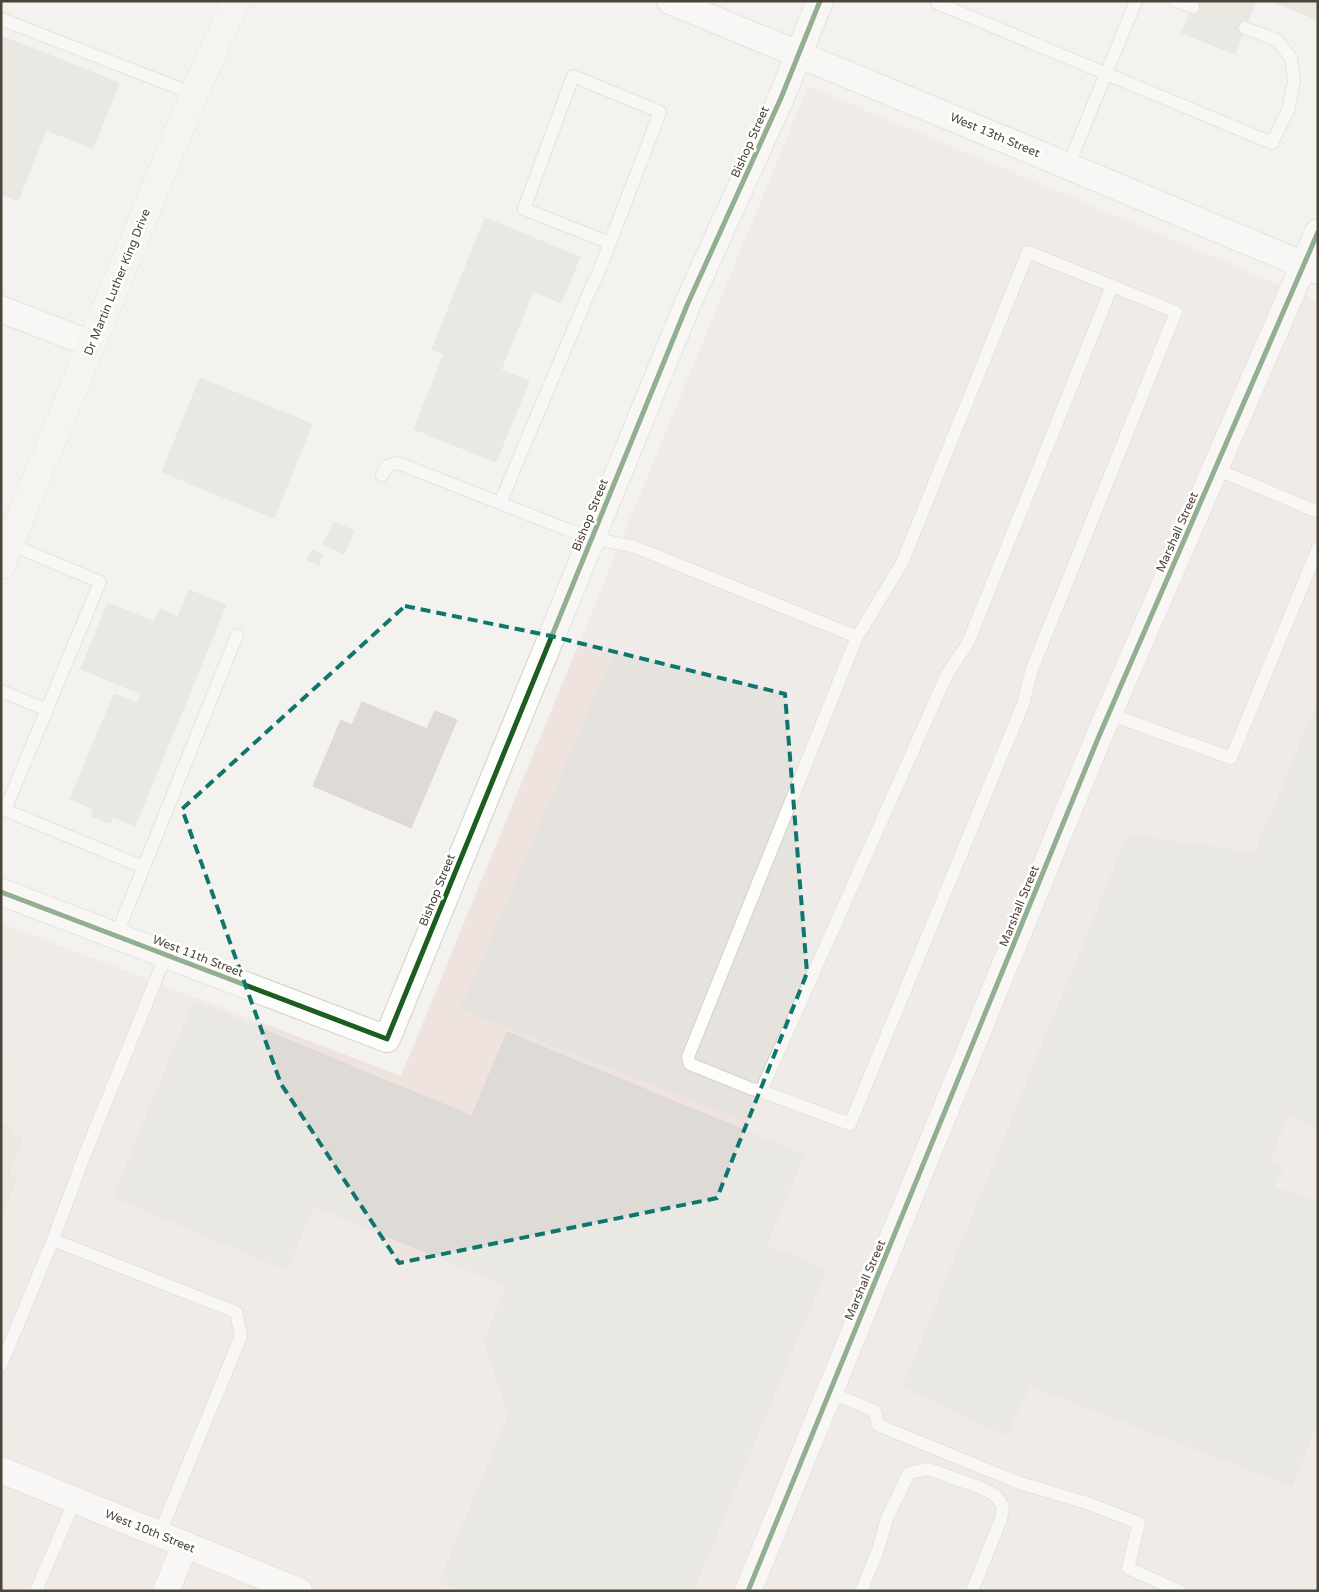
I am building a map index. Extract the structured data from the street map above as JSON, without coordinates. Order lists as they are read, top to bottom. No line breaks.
{"streets":{"main road":["Dr Martin Luther King Drive"],"street":["West 13th Street","Bishop Street","Marshall Street","West 11th Street","West 10th Street"]},"crossings":[["West 13th Street","Bishop Street"],["West 13th Street","Marshall Street"],["Bishop Street","West 11th Street"]]}
